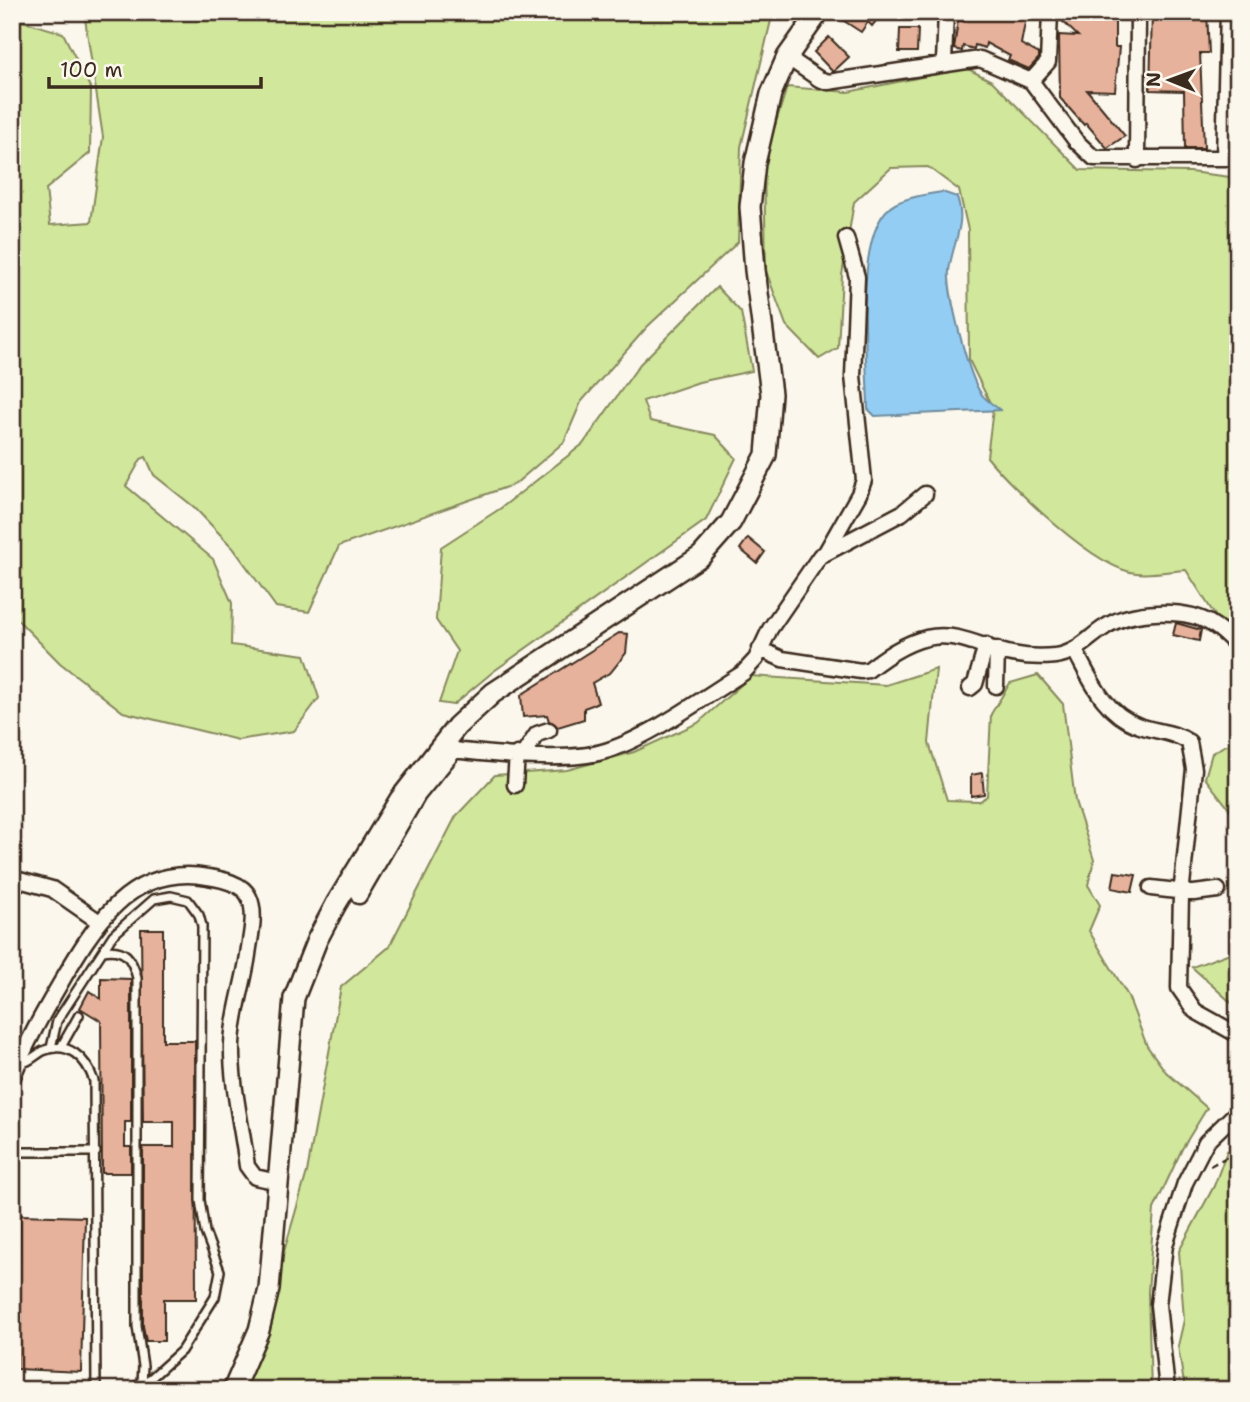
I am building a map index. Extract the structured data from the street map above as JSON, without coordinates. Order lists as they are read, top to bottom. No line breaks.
{"scale_bar":"100 m","north":"left"}
